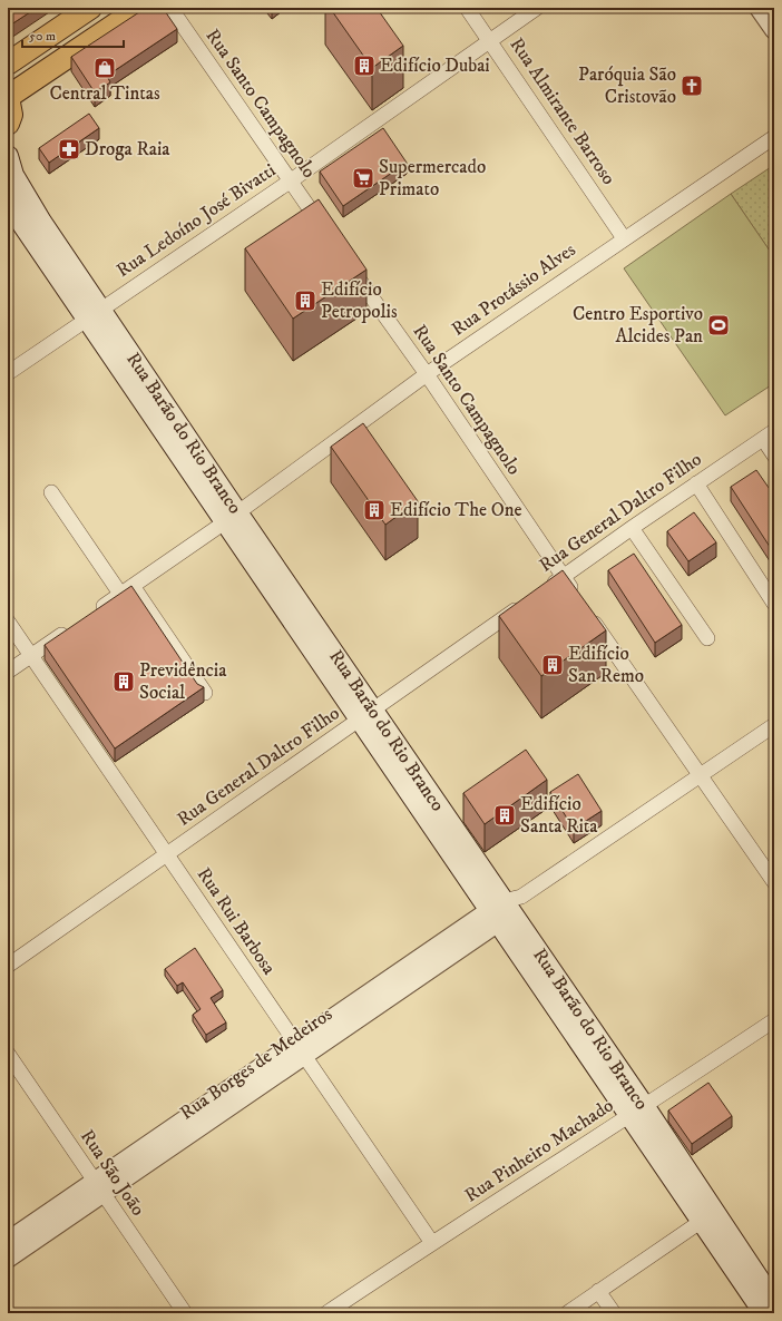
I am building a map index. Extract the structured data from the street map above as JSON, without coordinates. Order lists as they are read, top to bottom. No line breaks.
{"streets":{"main road":["Rua Barão do Rio Branco"],"street":["Rua Santo Campagnolo","Rua Almirante Barroso","Rua Ledoíno José Bivatti","Rua Protássio Alves","Rua General Daltro Filho","Rua Rui Barbosa","Rua Borges de Medeiros","Rua Pinheiro Machado","Rua São João"]},"crossings":[["Rua Santo Campagnolo","Rua Ledoíno José Bivatti"],["Rua Santo Campagnolo","Rua Protássio Alves"],["Rua Santo Campagnolo","Rua General Daltro Filho"],["Rua Almirante Barroso","Rua Ledoíno José Bivatti"],["Rua Almirante Barroso","Rua Protássio Alves"],["Rua Ledoíno José Bivatti","Rua Barão do Rio Branco"],["Rua Protássio Alves","Rua Barão do Rio Branco"],["Rua Barão do Rio Branco","Rua General Daltro Filho"],["Rua Barão do Rio Branco","Rua Borges de Medeiros"],["Rua Barão do Rio Branco","Rua Pinheiro Machado"],["Rua General Daltro Filho","Rua Rui Barbosa"],["Rua Rui Barbosa","Rua Borges de Medeiros"],["Rua Rui Barbosa","Rua Pinheiro Machado"],["Rua Borges de Medeiros","Rua São João"]],"places":{"building":["Edifício Dubai","Edifício Petropolis","Edifício The One","Edifício San Remo","Previdência Social","Edifício Santa Rita"],"shop":["Central Tintas"],"church":["Paróquia São Cristovão"],"pharmacy":["Droga Raia"],"supermarket":["Supermercado Primato"],"sports":["Centro Esportivo Alcides Pan"]},"scale_bar":"50 m"}
